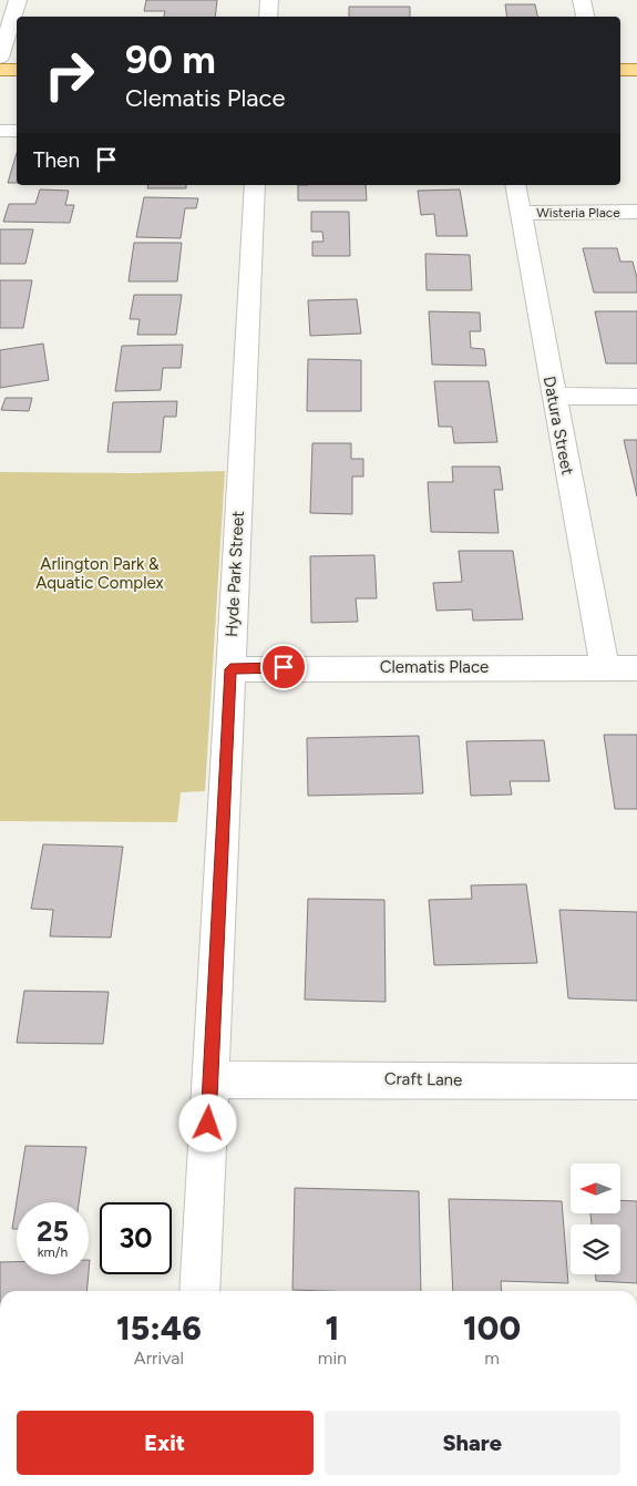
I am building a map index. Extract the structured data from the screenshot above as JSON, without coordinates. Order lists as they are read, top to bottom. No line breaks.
{"streets":{"street":["Wisteria Place","Datura Street","Hyde Park Street","Clematis Place","Craft Lane"]},"crossings":[["Wisteria Place","Datura Street"],["Datura Street","Clematis Place"],["Hyde Park Street","Clematis Place"],["Hyde Park Street","Craft Lane"]],"parks":["Arlington Park & Aquatic Complex"],"north":"left","page":{"turn":["90 m","Clematis Place"],"then":"Then","speed":"25 km/h","limit":"30","eta":["15:46","Arrival","1","min","100","m"],"buttons":["Exit","Share"]}}
